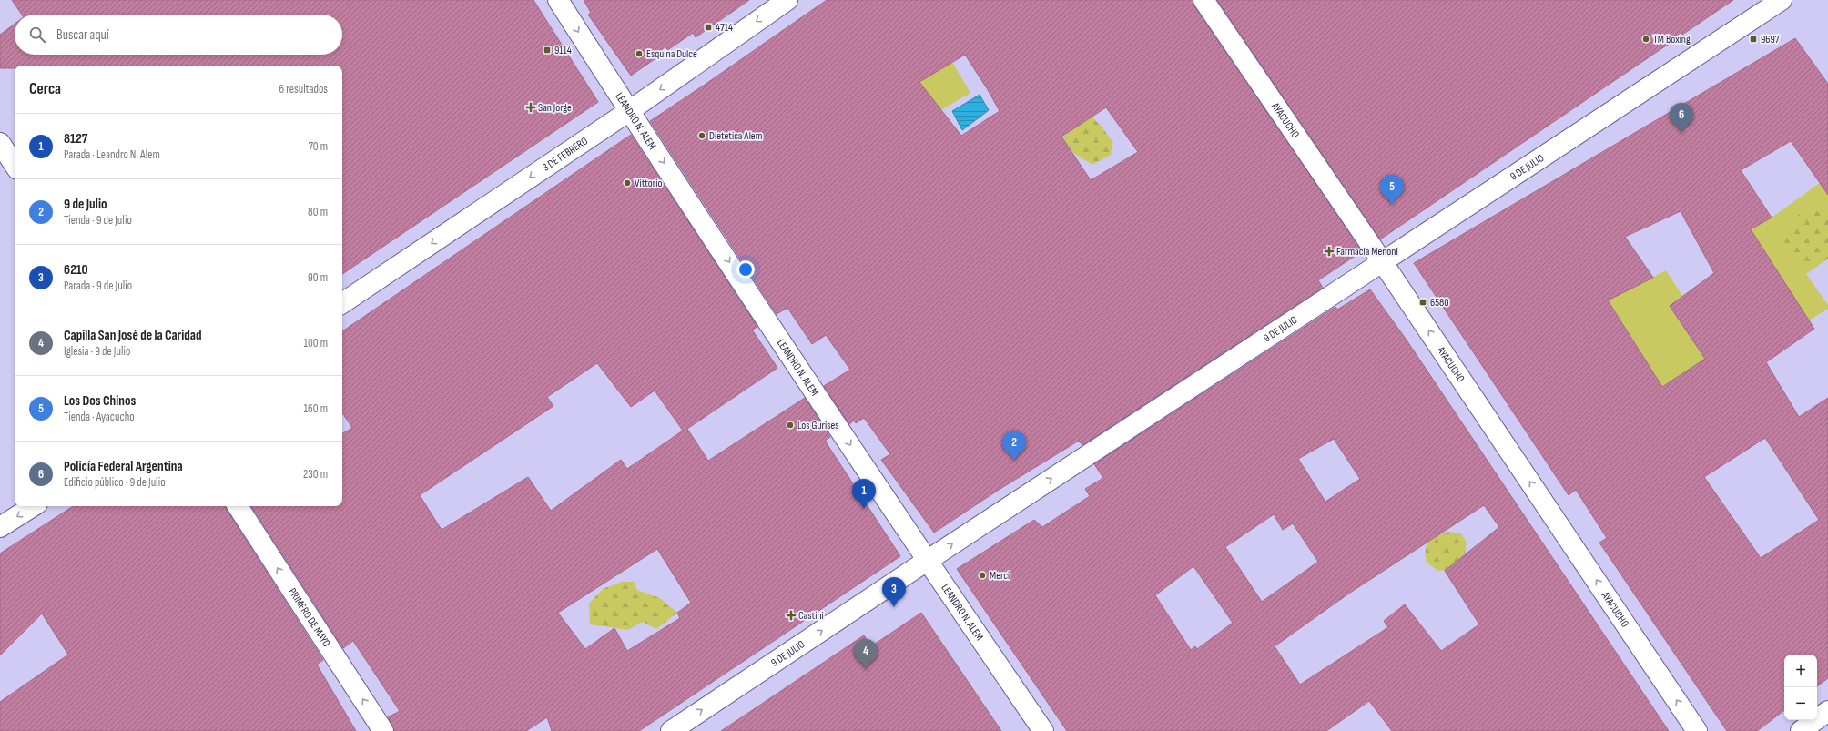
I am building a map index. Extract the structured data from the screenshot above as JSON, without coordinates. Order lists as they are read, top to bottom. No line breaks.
{"streets":{"street":["AYACUCHO","LEANDRO N. ALEM","3 DE FEBRERO","9 DE JULIO","PRIMERO DE MAYO"]},"crossings":[["AYACUCHO","9 DE JULIO"],["LEANDRO N. ALEM","3 DE FEBRERO"],["LEANDRO N. ALEM","9 DE JULIO"]],"one_way":["AYACUCHO","LEANDRO N. ALEM","3 DE FEBRERO","9 DE JULIO","PRIMERO DE MAYO"],"places":{"transit":["4714","9697","9114","6580"],"other":["TM Boxing","Esquina Dulce","Dietetica Alem","Vittorio","Los Gurises","Merci"],"health":["San Jorge","Farmacia Menoni","Castini"]},"page":{"search":"Buscar aquí","heading":["Cerca","6 resultados"],"pins":["6","5","2","1","3","4"],"list":[{"mark":"1","name":"8127","note":"Parada · Leandro N. Alem","value":"70 m"},{"mark":"2","name":"9 de Julio","note":"Tienda · 9 de Julio","value":"80 m"},{"mark":"3","name":"6210","note":"Parada · 9 de Julio","value":"90 m"},{"mark":"4","name":"Capilla San José de la Caridad","note":"Iglesia · 9 de Julio","value":"100 m"},{"mark":"5","name":"Los Dos Chinos","note":"Tienda · Ayacucho","value":"160 m"},{"mark":"6","name":"Policía Federal Argentina","note":"Edificio público · 9 de Julio","value":"230 m"}],"map_buttons":["+","−"]}}
